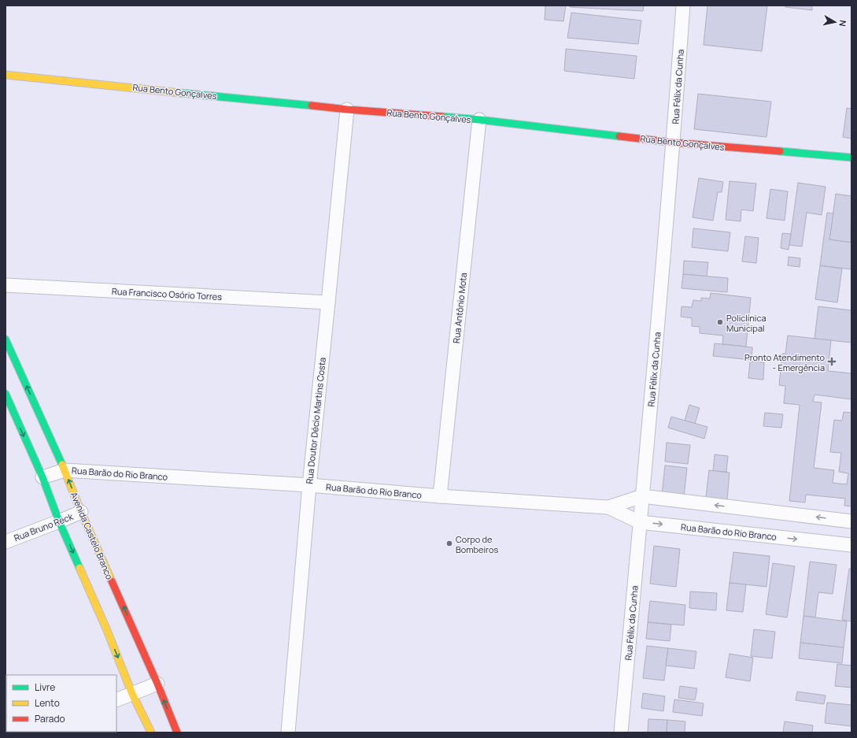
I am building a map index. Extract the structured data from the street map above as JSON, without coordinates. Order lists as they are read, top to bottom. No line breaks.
{"streets":{"street":["Rua Félix da Cunha","Rua Bento Gonçalves","Rua Francisco Osório Torres","Rua Antônio Mota","Rua Doutor Décio Martins Costa","Rua Barão do Rio Branco","Rua Bruno Reck","Avenida Castelo Branco"]},"crossings":[["Rua Félix da Cunha","Rua Bento Gonçalves"],["Rua Félix da Cunha","Rua Barão do Rio Branco"],["Rua Bento Gonçalves","Rua Antônio Mota"],["Rua Bento Gonçalves","Rua Doutor Décio Martins Costa"],["Rua Francisco Osório Torres","Rua Doutor Décio Martins Costa"],["Rua Antônio Mota","Rua Barão do Rio Branco"],["Rua Doutor Décio Martins Costa","Rua Barão do Rio Branco"],["Rua Barão do Rio Branco","Avenida Castelo Branco"],["Rua Bruno Reck","Avenida Castelo Branco"]],"places":{"other":["Policlínica Municipal","Corpo de Bombeiros"],"health":["Pronto Atendimento - Emergência"]},"legend":["Livre","Lento","Parado"],"north":"right"}
